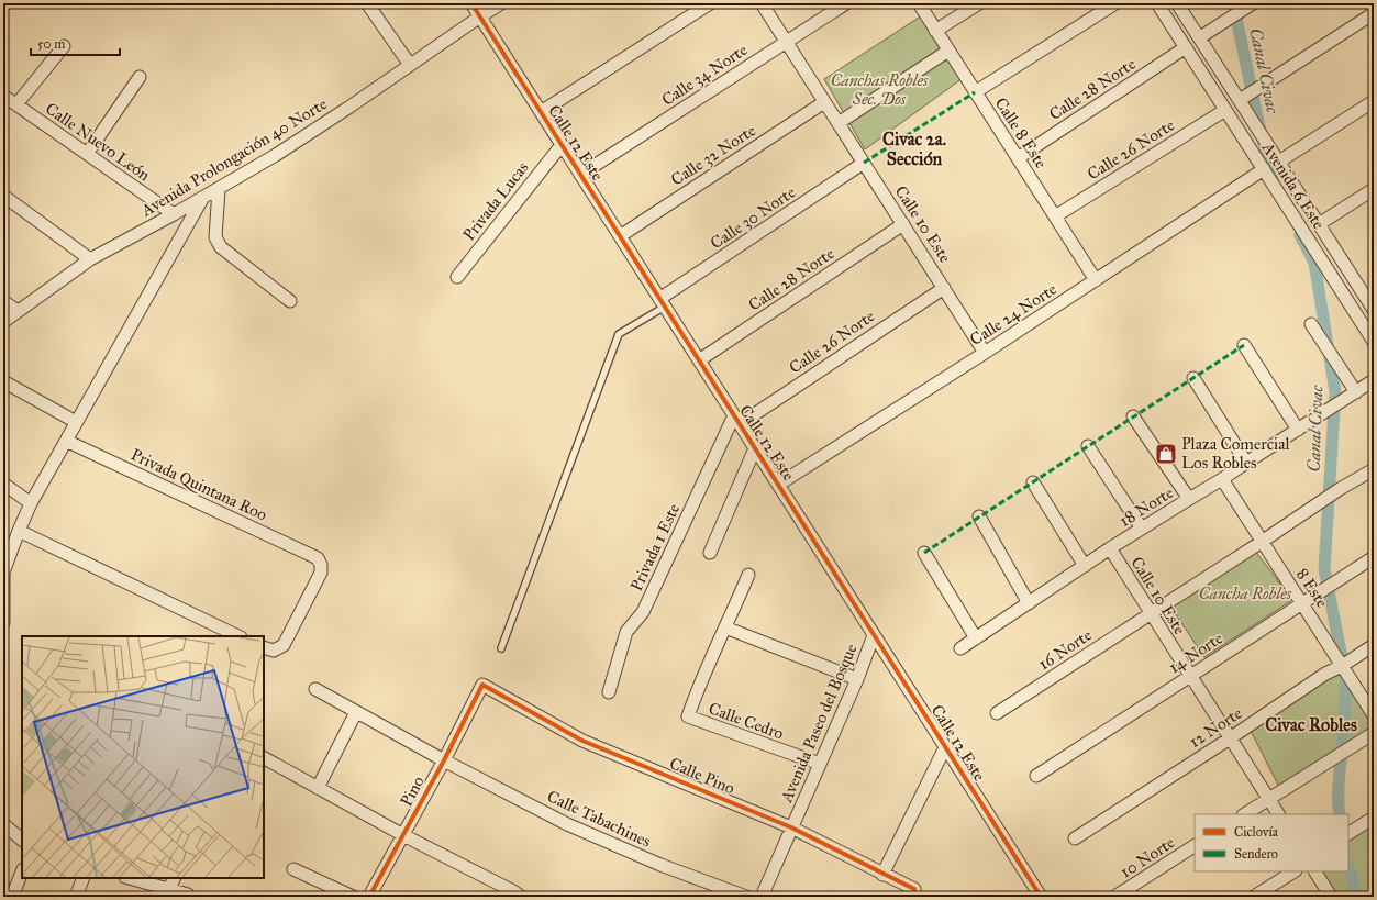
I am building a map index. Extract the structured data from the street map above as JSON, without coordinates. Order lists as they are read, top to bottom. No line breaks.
{"streets":{"street":["Calle 34 Norte","Calle 28 Norte","Calle 8 Este","Calle Nuevo León","Calle 12 Este","Calle 26 Norte","Calle 32 Norte","Avenida Prolongación 40 Norte","Avenida 6 Este","Privada Lucas","Calle 30 Norte","Calle 10 Este","Calle 24 Norte","Privada Quintana Roo","18 Norte","Privada 1 Este","8 Este","16 Norte","14 Norte","Calle Cedro","Avenida Paseo del Bosque","12 Norte","Calle Pino","Pino","Calle Tabachines","10 Norte"]},"crossings":[["Calle 34 Norte","Calle 12 Este"],["Calle 34 Norte","Calle 10 Este"],["Calle 28 Norte","Calle 8 Este"],["Calle 28 Norte","Calle 12 Este"],["Calle 28 Norte","Avenida 6 Este"],["Calle 28 Norte","Calle 10 Este"],["Calle 8 Este","Calle 26 Norte"],["Calle 8 Este","Calle 24 Norte"],["Calle Nuevo León","Avenida Prolongación 40 Norte"],["Calle 12 Este","Calle 26 Norte"],["Calle 12 Este","Calle 32 Norte"],["Calle 12 Este","Avenida Prolongación 40 Norte"],["Calle 12 Este","Privada Lucas"],["Calle 12 Este","Calle 30 Norte"],["Calle 12 Este","Calle 24 Norte"],["Calle 12 Este","Privada 1 Este"],["Calle 12 Este","Avenida Paseo del Bosque"],["Calle 26 Norte","Avenida 6 Este"],["Calle 26 Norte","Calle 10 Este"],["Calle 26 Norte","Privada 1 Este"],["Calle 32 Norte","Calle 10 Este"],["Avenida 6 Este","Calle 24 Norte"],["Calle 30 Norte","Calle 10 Este"],["Calle 10 Este","Calle 24 Norte"],["Calle 10 Este","18 Norte"],["Calle 10 Este","16 Norte"],["Calle 10 Este","14 Norte"],["Calle 10 Este","12 Norte"],["18 Norte","8 Este"],["8 Este","16 Norte"],["8 Este","14 Norte"],["8 Este","12 Norte"],["Calle Cedro","Avenida Paseo del Bosque"],["Avenida Paseo del Bosque","Calle Pino"],["Calle Pino","Pino"],["Calle Pino","Calle Tabachines"],["Pino","Calle Tabachines"]],"districts":["Civac 2a. Sección","Civac Robles"],"water":["Canal Civac"],"parks":["Canchas Robles Sec. Dos","Cancha Robles"],"places":{"shop":["Plaza Comercial Los Robles"]},"legend":["Ciclovía","Sendero"],"scale_bar":"50 m"}
